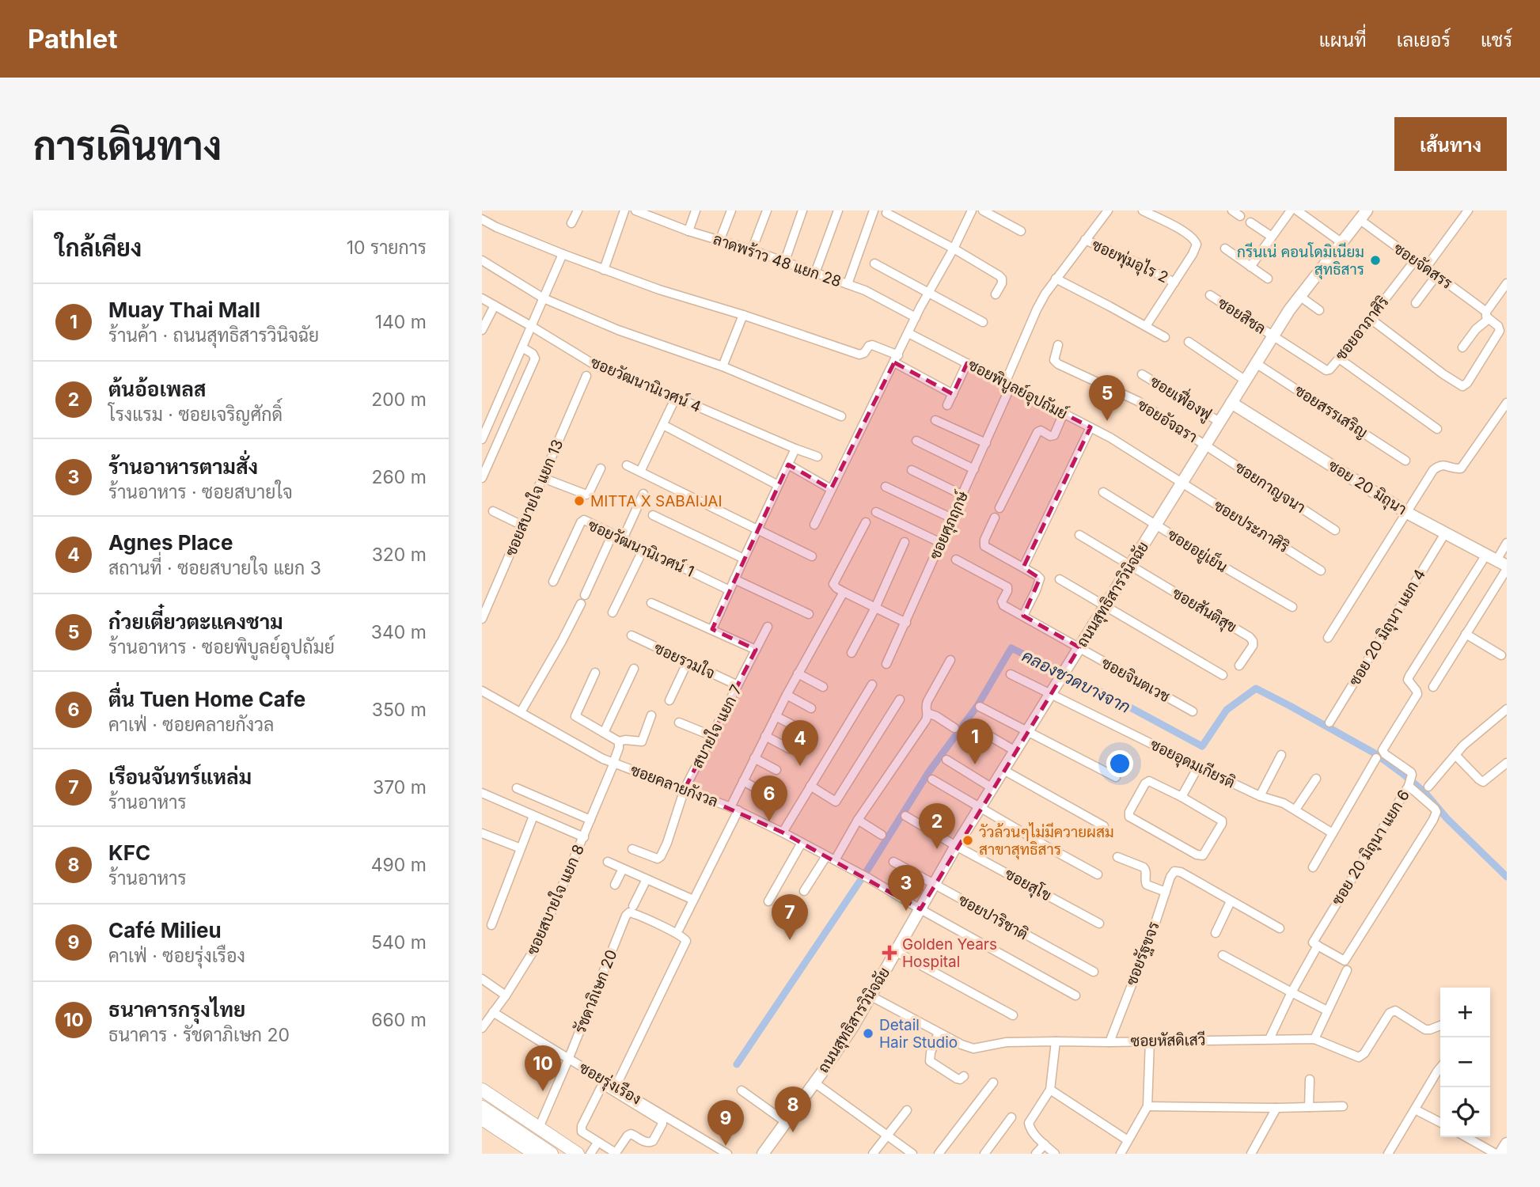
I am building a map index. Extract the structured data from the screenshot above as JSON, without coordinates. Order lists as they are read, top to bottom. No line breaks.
{"streets":{"street":["ลาดพร้าว 48 แยก 28","ซอยพุ่มอุไร 2","ซอยจัดสรร","ซอยสิชล","ซอยอาภาศิริ","ซอยวัฒนานิเวศน์ 4","ซอยพิบูลย์อุปถัมย์","ซอยเฟื่องฟู","ซอยสรรเสริญ","ซอยอัจฉรา","ซอยกาญจนา","ซอย 20 มิถุนา","ซอยสบายใจ แยก 13","ซอยศุภฤกษ์","ซอยประภาศิริ","ซอยวัฒนานิเวศน์ 1","ซอยอยู่เย็น","ถนนสุทธิสารวินิจฉัย","ซอยสันติสุข","ซอย 20 มิถุนา แยก 4","ซอยรวมใจ","ซอยจินตเวช","สบายใจ แยก 7","ซอยอุดมเกียรติ","ซอยคลายกังวล","ซอย 20 มิถุนา แยก 6","ซอยสุโข","ซอยสบายใจ แยก 8","ซอยปาริชาติ","ซอยรัฐขจร","รัชดาภิเษก 20","ซอยหัสดิเสวี","ซอยรุ่งเรือง"]},"crossings":[["ซอยพุ่มอุไร 2","ซอยศุภฤกษ์"],["ซอยจัดสรร","ซอยอาภาศิริ"],["ซอยจัดสรร","ถนนสุทธิสารวินิจฉัย"],["ซอยสิชล","ซอยอาภาศิริ"],["ซอยสิชล","ถนนสุทธิสารวินิจฉัย"],["ซอยอาภาศิริ","ถนนสุทธิสารวินิจฉัย"],["ซอยพิบูลย์อุปถัมย์","ซอยศุภฤกษ์"],["ซอยพิบูลย์อุปถัมย์","ซอยประภาศิริ"],["ซอยพิบูลย์อุปถัมย์","ถนนสุทธิสารวินิจฉัย"],["ซอยเฟื่องฟู","ถนนสุทธิสารวินิจฉัย"],["ซอยสรรเสริญ","ถนนสุทธิสารวินิจฉัย"],["ซอยอัจฉรา","ซอยกาญจนา"],["ซอยอัจฉรา","ถนนสุทธิสารวินิจฉัย"],["ซอยกาญจนา","ถนนสุทธิสารวินิจฉัย"],["ซอย 20 มิถุนา","ถนนสุทธิสารวินิจฉัย"],["ซอย 20 มิถุนา","ซอย 20 มิถุนา แยก 4"],["ซอย 20 มิถุนา","ซอย 20 มิถุนา แยก 6"],["ซอยประภาศิริ","ถนนสุทธิสารวินิจฉัย"],["ซอยอยู่เย็น","ถนนสุทธิสารวินิจฉัย"],["ถนนสุทธิสารวินิจฉัย","ซอยสันติสุข"],["ถนนสุทธิสารวินิจฉัย","ซอยจินตเวช"],["ถนนสุทธิสารวินิจฉัย","ซอยอุดมเกียรติ"],["ถนนสุทธิสารวินิจฉัย","ซอยคลายกังวล"],["ถนนสุทธิสารวินิจฉัย","ซอยสุโข"],["ถนนสุทธิสารวินิจฉัย","ซอยปาริชาติ"],["ถนนสุทธิสารวินิจฉัย","ซอยหัสดิเสวี"],["ซอยรวมใจ","สบายใจ แยก 7"],["สบายใจ แยก 7","ซอยคลายกังวล"],["ซอยคลายกังวล","ซอยสบายใจ แยก 8"],["ซอย 20 มิถุนา แยก 6","ซอยหัสดิเสวี"],["ซอยสบายใจ แยก 8","ซอยรุ่งเรือง"],["ซอยรัฐขจร","ซอยหัสดิเสวี"],["รัชดาภิเษก 20","ซอยรุ่งเรือง"]],"water":["คลองชวดบางจาก"],"places":{"other":["กรีนเน่ คอนโดมิเนียม สุทธิสาร","MITTA X SABAIJAI","วัวล้วนๆไม่มีควายผสม สาขาสุทธิสาร","Detail Hair Studio"],"health":["Golden Years Hospital"]},"page":{"header":"Pathlet","nav":["แผนที่","เลเยอร์","แชร์"],"buttons":"เส้นทาง","title":"การเดินทาง","heading":["ใกล้เคียง","10 รายการ"],"list":[{"mark":"1","name":"Muay Thai Mall","note":"ร้านค้า · ถนนสุทธิสารวินิจฉัย","value":"140 m"},{"mark":"2","name":"ต้นอ้อเพลส","note":"โรงแรม · ซอยเจริญศักดิ์","value":"200 m"},{"mark":"3","name":"ร้านอาหารตามสั่ง","note":"ร้านอาหาร · ซอยสบายใจ","value":"260 m"},{"mark":"4","name":"Agnes Place","note":"สถานที่ · ซอยสบายใจ แยก 3","value":"320 m"},{"mark":"5","name":"ก๋วยเตี๋ยวตะแคงชาม","note":"ร้านอาหาร · ซอยพิบูลย์อุปถัมย์","value":"340 m"},{"mark":"6","name":"ตื่น Tuen Home Cafe","note":"คาเฟ่ · ซอยคลายกังวล","value":"350 m"},{"mark":"7","name":"เรือนจันทร์แหล่ม","note":"ร้านอาหาร","value":"370 m"},{"mark":"8","name":"KFC","note":"ร้านอาหาร","value":"490 m"},{"mark":"9","name":"Café Milieu","note":"คาเฟ่ · ซอยรุ่งเรือง","value":"540 m"},{"mark":"10","name":"ธนาคารกรุงไทย","note":"ธนาคาร · รัชดาภิเษก 20","value":"660 m"}],"pins":["5","1","4","6","2","3","7","10","8","9"],"map_buttons":["+","−"]}}
